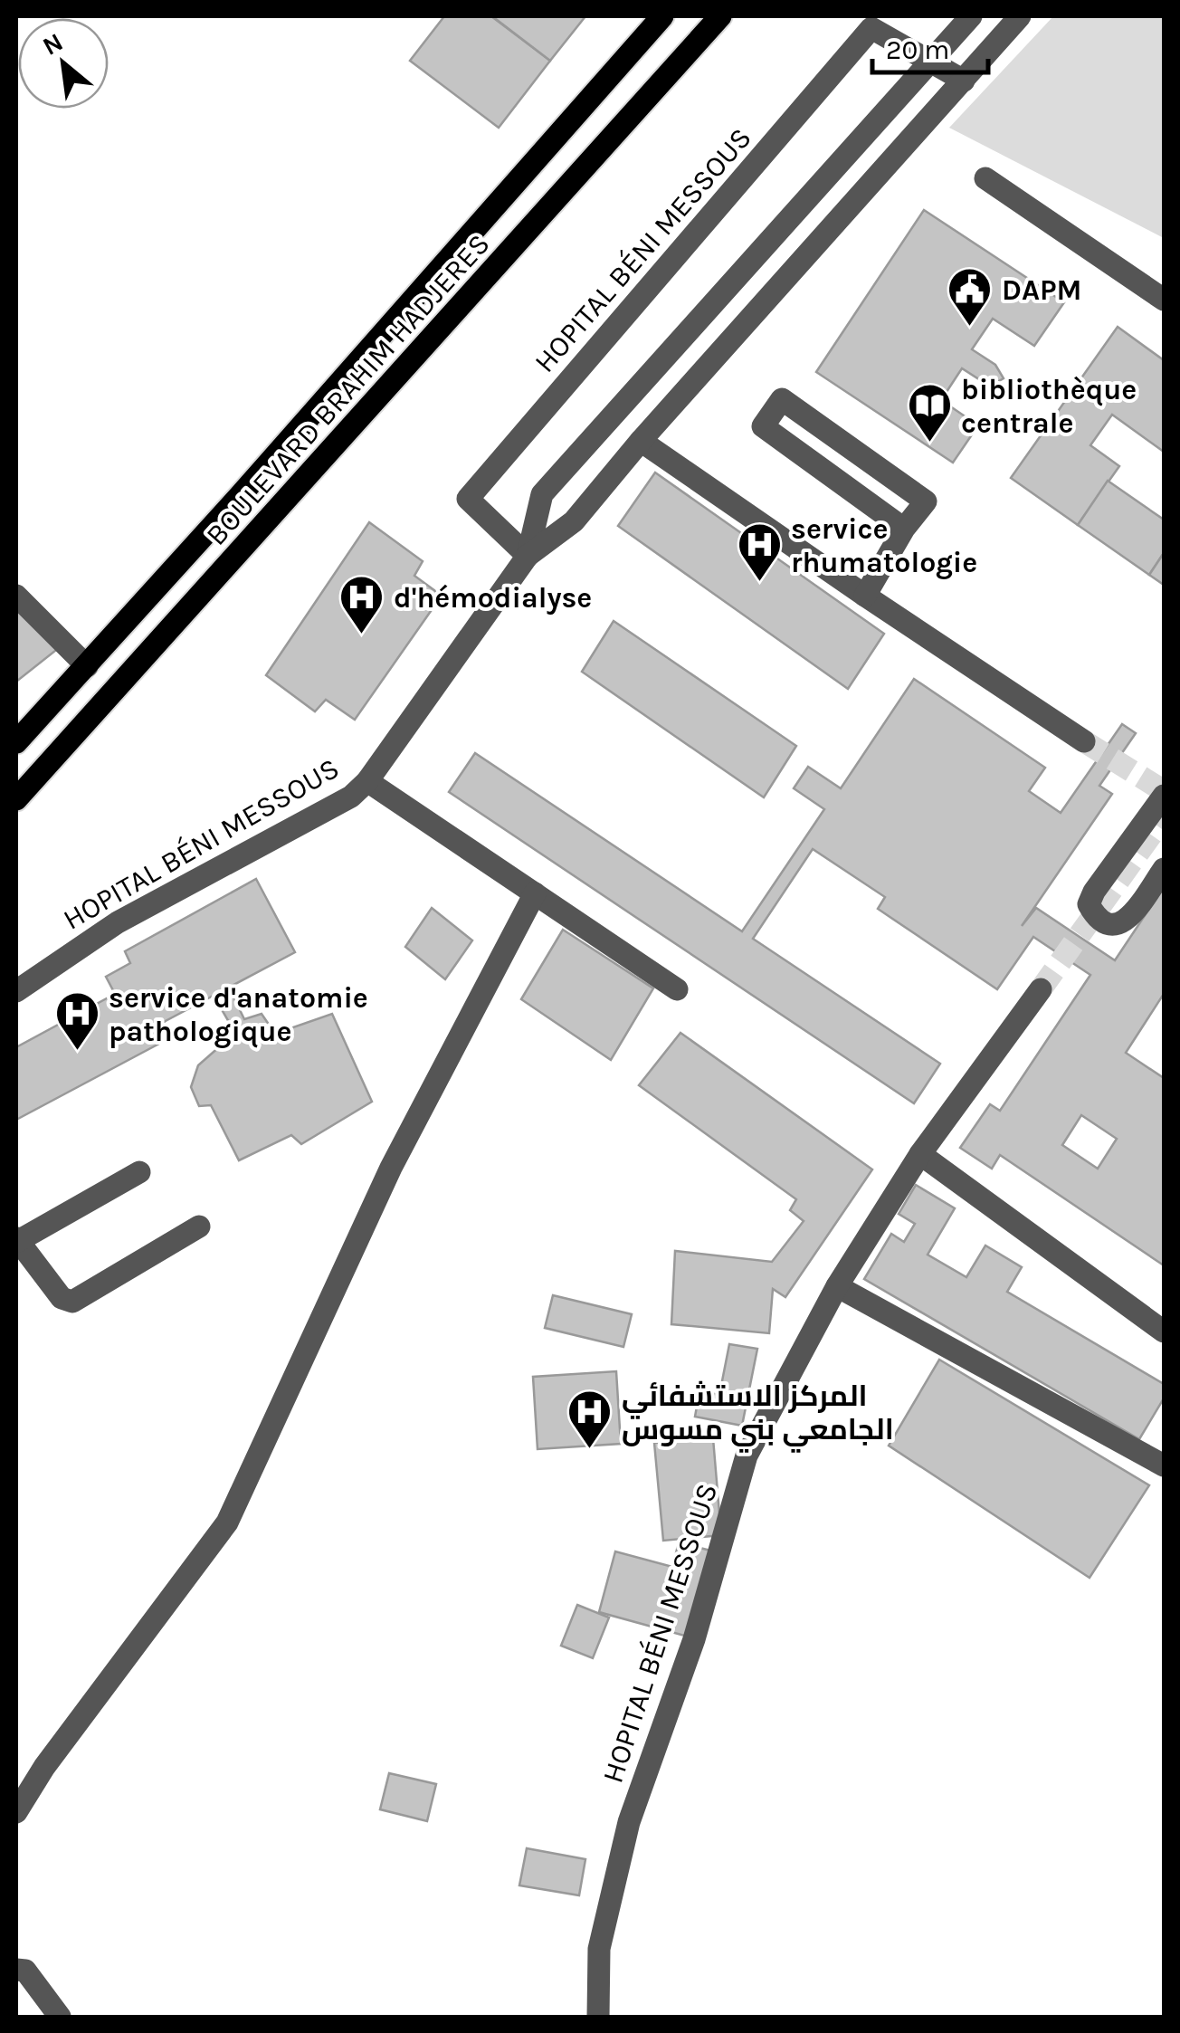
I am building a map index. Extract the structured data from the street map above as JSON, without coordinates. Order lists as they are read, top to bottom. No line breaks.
{"streets":{"main road":["BOULEVARD BRAHIM HADJERES"],"street":["HOPITAL BÉNI MESSOUS"]},"places":{"public building":["DAPM"],"library":["bibliothèque centrale"],"hospital":["service rhumatologie","d'hémodialyse","service d'anatomie pathologique","المركز الاستشفائي الجامعي بني مسوس"]},"scale_bar":"20 m","north":"top left"}
